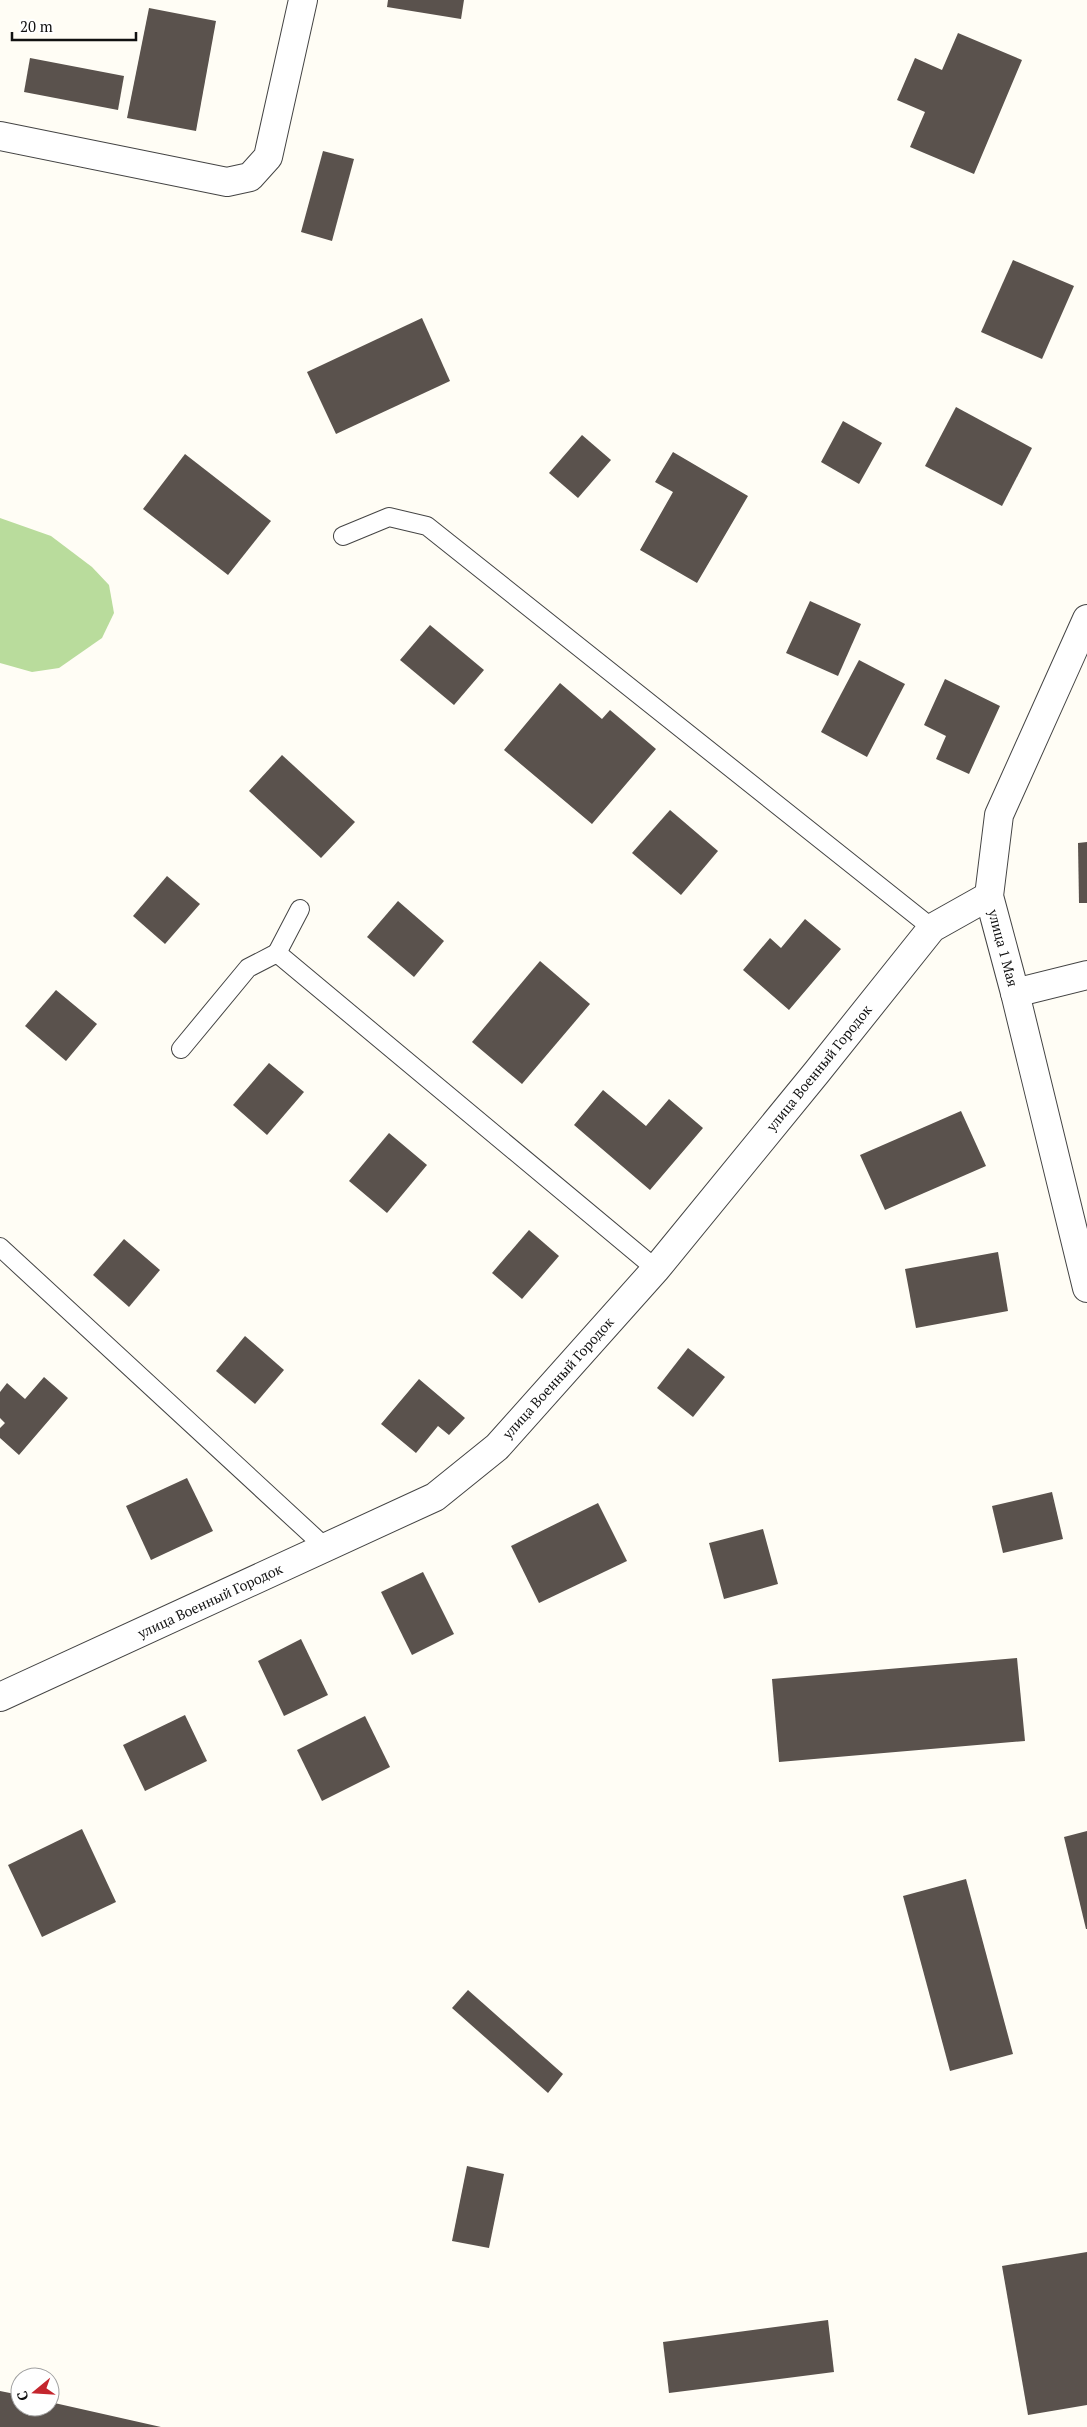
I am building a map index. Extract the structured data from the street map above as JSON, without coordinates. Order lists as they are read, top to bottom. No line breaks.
{"streets":{"street":["улица 1 Мая","улица Военный Городок"]},"crossings":[["улица 1 Мая","улица Военный Городок"]],"scale_bar":"20 m","north":"left"}
